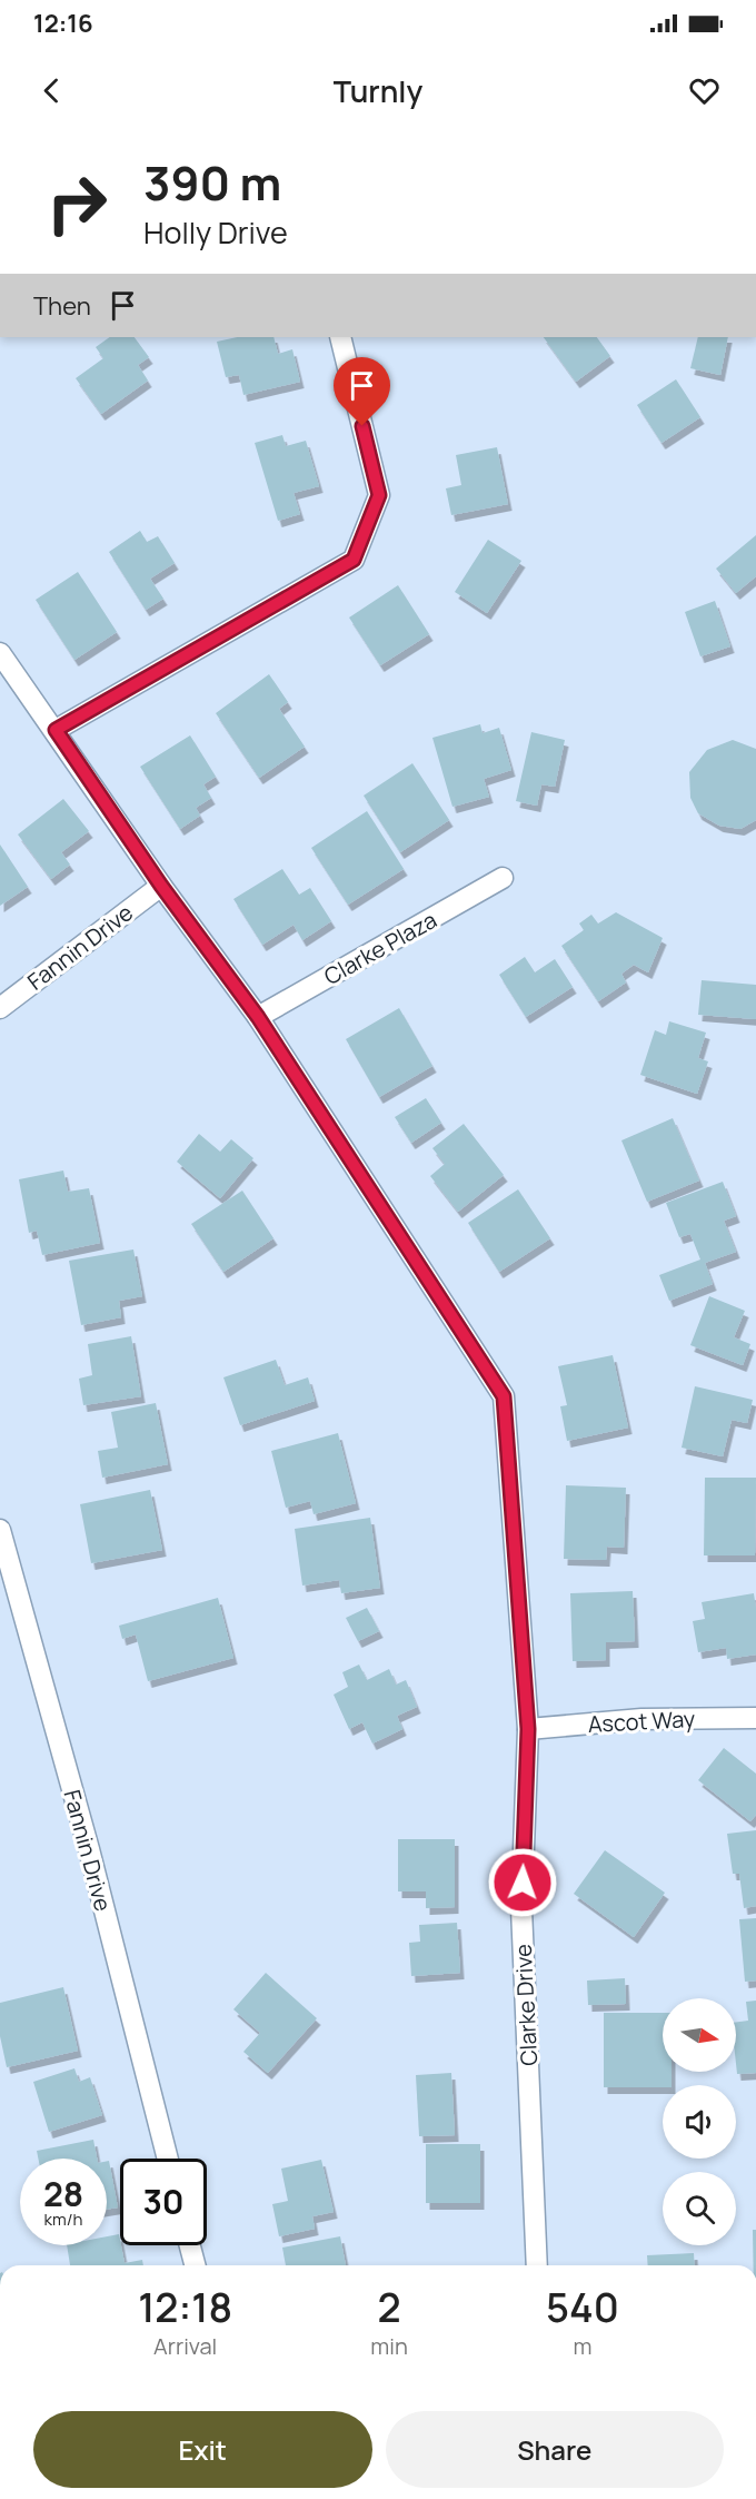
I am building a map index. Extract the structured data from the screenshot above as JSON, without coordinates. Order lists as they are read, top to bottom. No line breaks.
{"streets":{"street":["Fannin Drive","Clarke Plaza","Ascot Way","Clarke Drive"]},"crossings":[["Fannin Drive","Clarke Drive"],["Clarke Plaza","Clarke Drive"],["Ascot Way","Clarke Drive"]],"north":"right","page":{"status":"12:16","header":"Turnly","turn":["390 m","Holly Drive"],"then":"Then","speed":"28 km/h","limit":"30","eta":["12:18","Arrival","2","min","540","m"],"buttons":["Exit","Share"]}}
